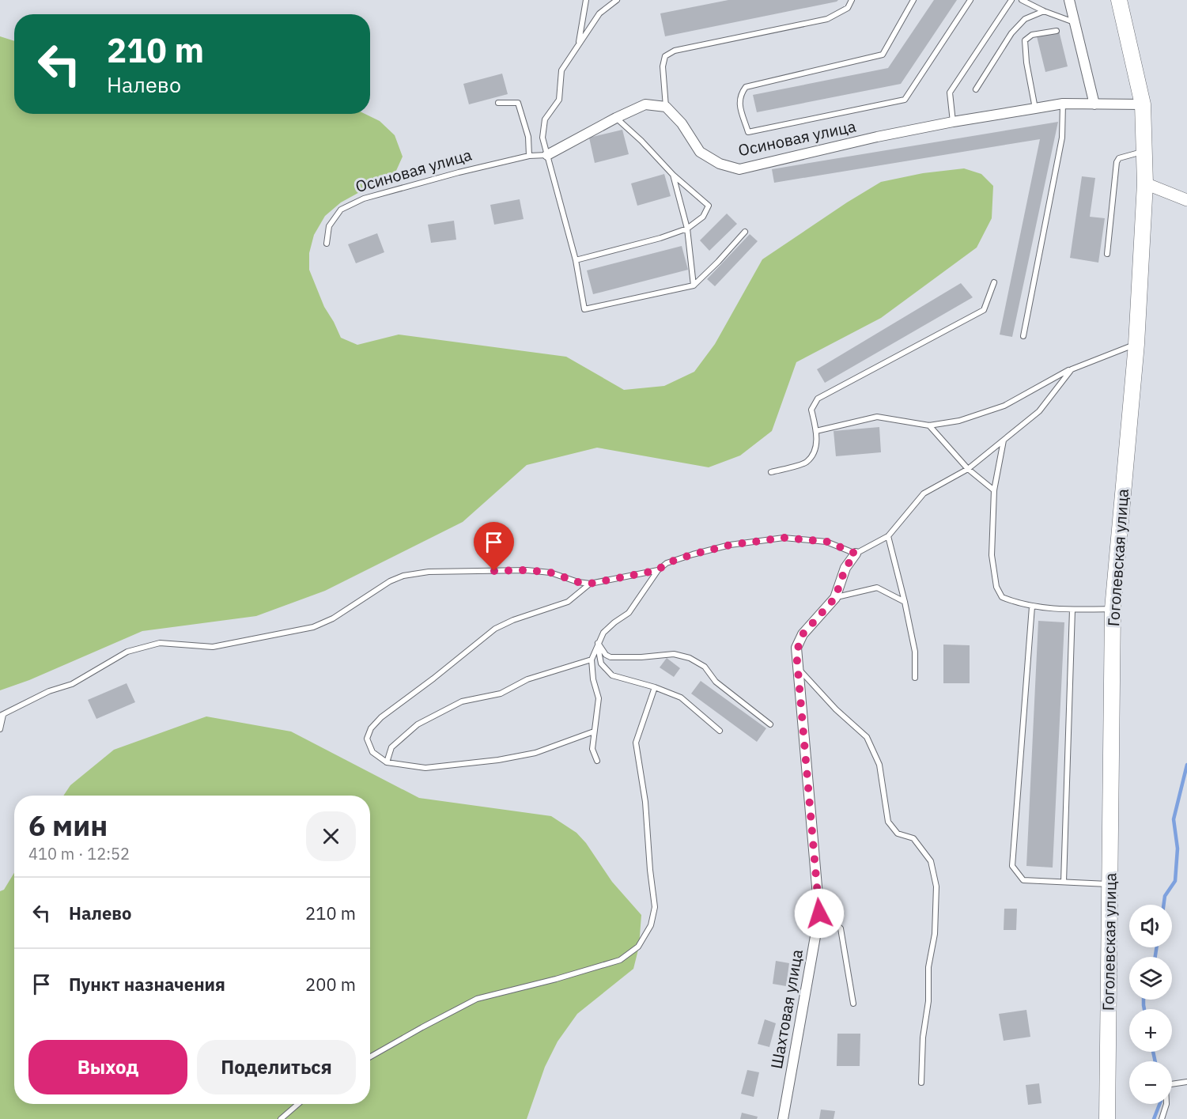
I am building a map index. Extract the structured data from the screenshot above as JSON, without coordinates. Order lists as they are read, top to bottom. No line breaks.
{"streets":{"main road":["Гоголевская улица"],"street":["Осиновая улица","Шахтовая улица"]},"crossings":[["Осиновая улица","Гоголевская улица"]],"page":{"turn":["210 m","Налево"],"heading":["6 мин","410 m · 12:52"],"list":[{"name":"Налево","value":"210 m"},{"name":"Пункт назначения","value":"200 m"}],"map_buttons":["+","−"],"buttons":["Выход","Поделиться"]}}
